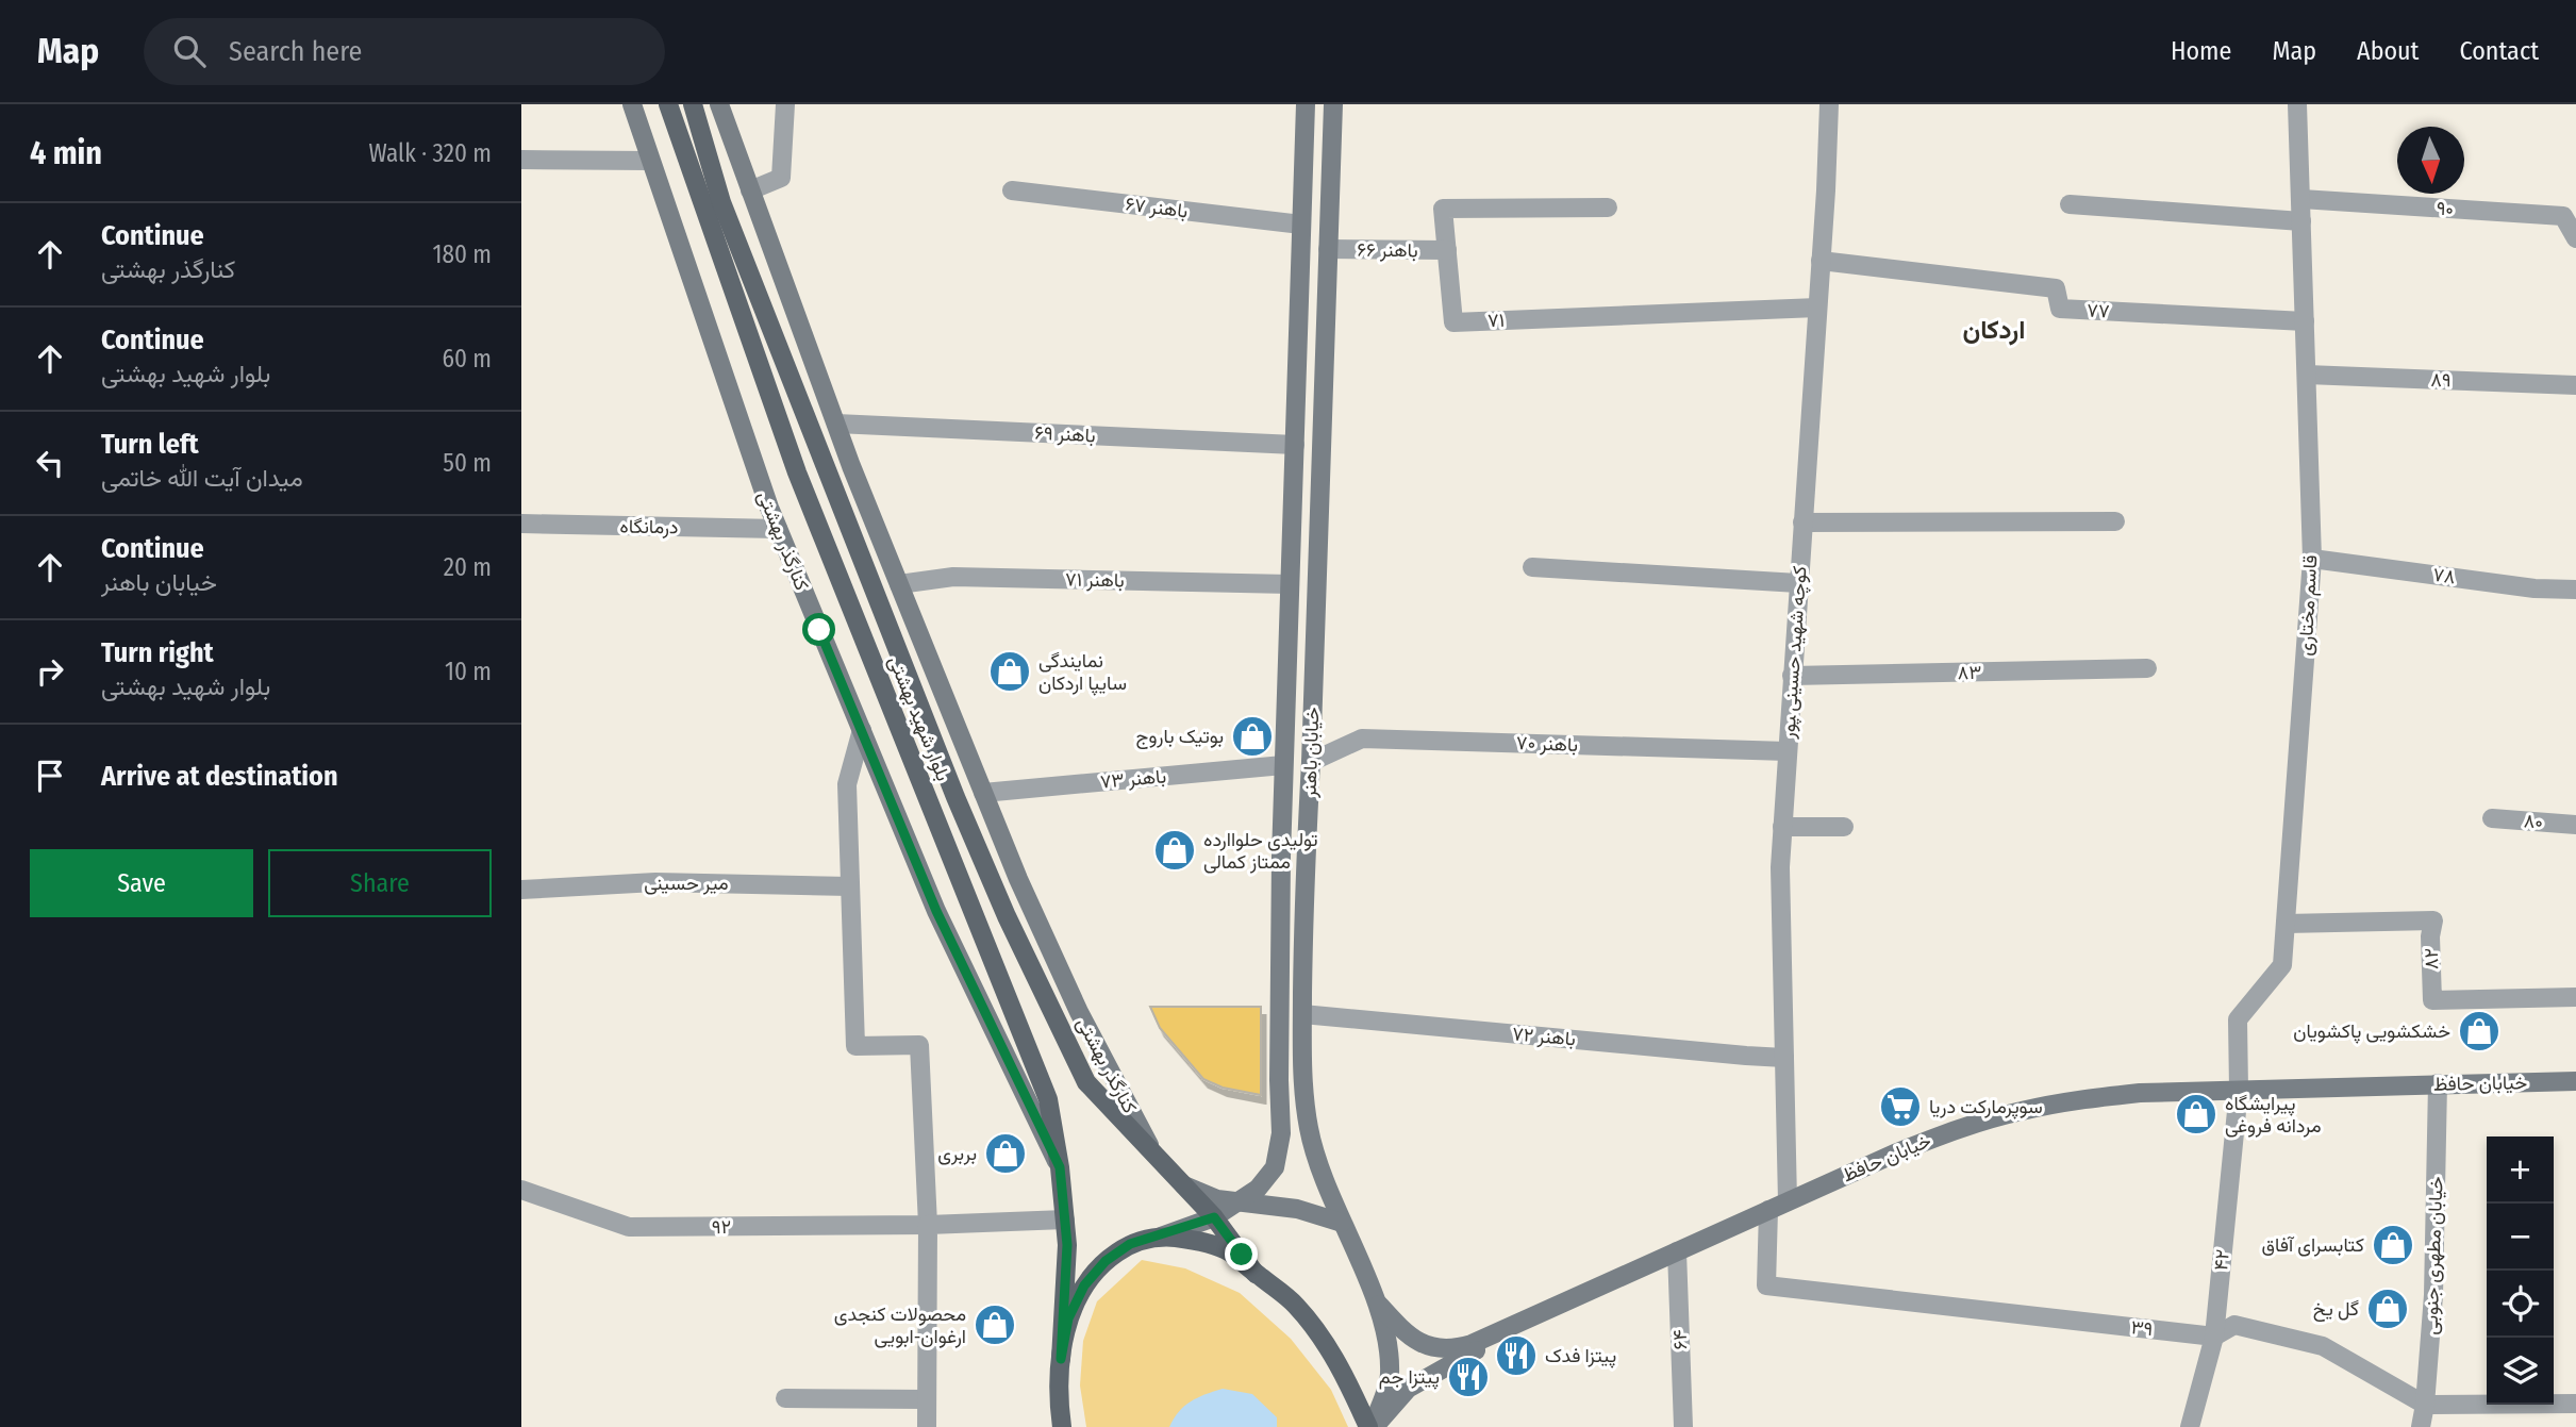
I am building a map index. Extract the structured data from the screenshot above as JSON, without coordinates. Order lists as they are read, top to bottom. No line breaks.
{"streets":{"main road":["کنارگذر بهشتی","بلوار شهید بهشتی","خیابان باهنر","خیابان حافظ"],"street":["باهنر ۶۷","۹۰","باهنر ۶۶","۷۷","۷۱","۸۹","باهنر ۶۹","درمانگاه","۷۸","باهنر ۷۱","قاسم مختاری","کوچه شهید حسینی ‍پور","۸۳","باهنر ۷۰","باهنر ۷۳","۸۰","میر حسینی","۸۲","باهنر ۷۲","۹۲","خیابان مطهری جنوبی","۴۲","۳۹","۶۴"]},"crossings":[["باهنر ۶۷","خیابان باهنر"],["۹۰","قاسم مختاری"],["باهنر ۶۶","۷۱"],["باهنر ۶۶","خیابان باهنر"],["۷۷","قاسم مختاری"],["۷۷","کوچه شهید حسینی ‍پور"],["۷۱","کوچه شهید حسینی ‍پور"],["۸۹","قاسم مختاری"],["باهنر ۶۹","کنارگذر بهشتی"],["باهنر ۶۹","خیابان باهنر"],["درمانگاه","کنارگذر بهشتی"],["کنارگذر بهشتی","باهنر ۷۱"],["کنارگذر بهشتی","بلوار شهید بهشتی"],["کنارگذر بهشتی","باهنر ۷۳"],["۷۸","قاسم مختاری"],["باهنر ۷۱","خیابان باهنر"],["قاسم مختاری","۸۲"],["قاسم مختاری","خیابان حافظ"],["قاسم مختاری","۴۲"],["کوچه شهید حسینی ‍پور","۸۳"],["کوچه شهید حسینی ‍پور","باهنر ۷۰"],["کوچه شهید حسینی ‍پور","باهنر ۷۲"],["کوچه شهید حسینی ‍پور","خیابان حافظ"],["بلوار شهید بهشتی","خیابان باهنر"],["بلوار شهید بهشتی","۹۲"],["باهنر ۷۰","خیابان باهنر"],["خیابان باهنر","باهنر ۷۳"],["خیابان باهنر","باهنر ۷۲"],["خیابان باهنر","خیابان حافظ"],["خیابان حافظ","خیابان مطهری جنوبی"],["خیابان حافظ","۴۲"],["خیابان حافظ","۳۹"],["خیابان حافظ","۶۴"],["خیابان مطهری جنوبی","۳۹"],["۴۲","۳۹"]],"districts":["اردکان"],"places":{"shop":["نمایندگی سایپا اردکان","بوتیک باروج","تولیدی حلواارده ممتاز کمالی","خشکشویی پاکشویان","پیرایشگاه مردانه فروغی","بربری","کتابسرای آفاق","گل یخ","محصولات کنجدی ارغوان-ابویی"],"supermarket":["سوپرمارکت دریا"],"restaurant":["پیتزا فدک","پیتزا جم"]},"north":"bottom","page":{"header":"Map","search":"Search here","nav":["Home","Map","About","Contact"],"heading":["4 min","Walk · 320 m"],"list":[["Continue","کنارگذر بهشتی","180 m"],["Continue","بلوار شهید بهشتی","60 m"],["Turn left","میدان آیت الله خاتمی","50 m"],["Continue","خیابان باهنر","20 m"],["Turn right","بلوار شهید بهشتی","10 m"],"Arrive at destination"],"buttons":["Save","Share"],"map_buttons":["+","−"]}}
